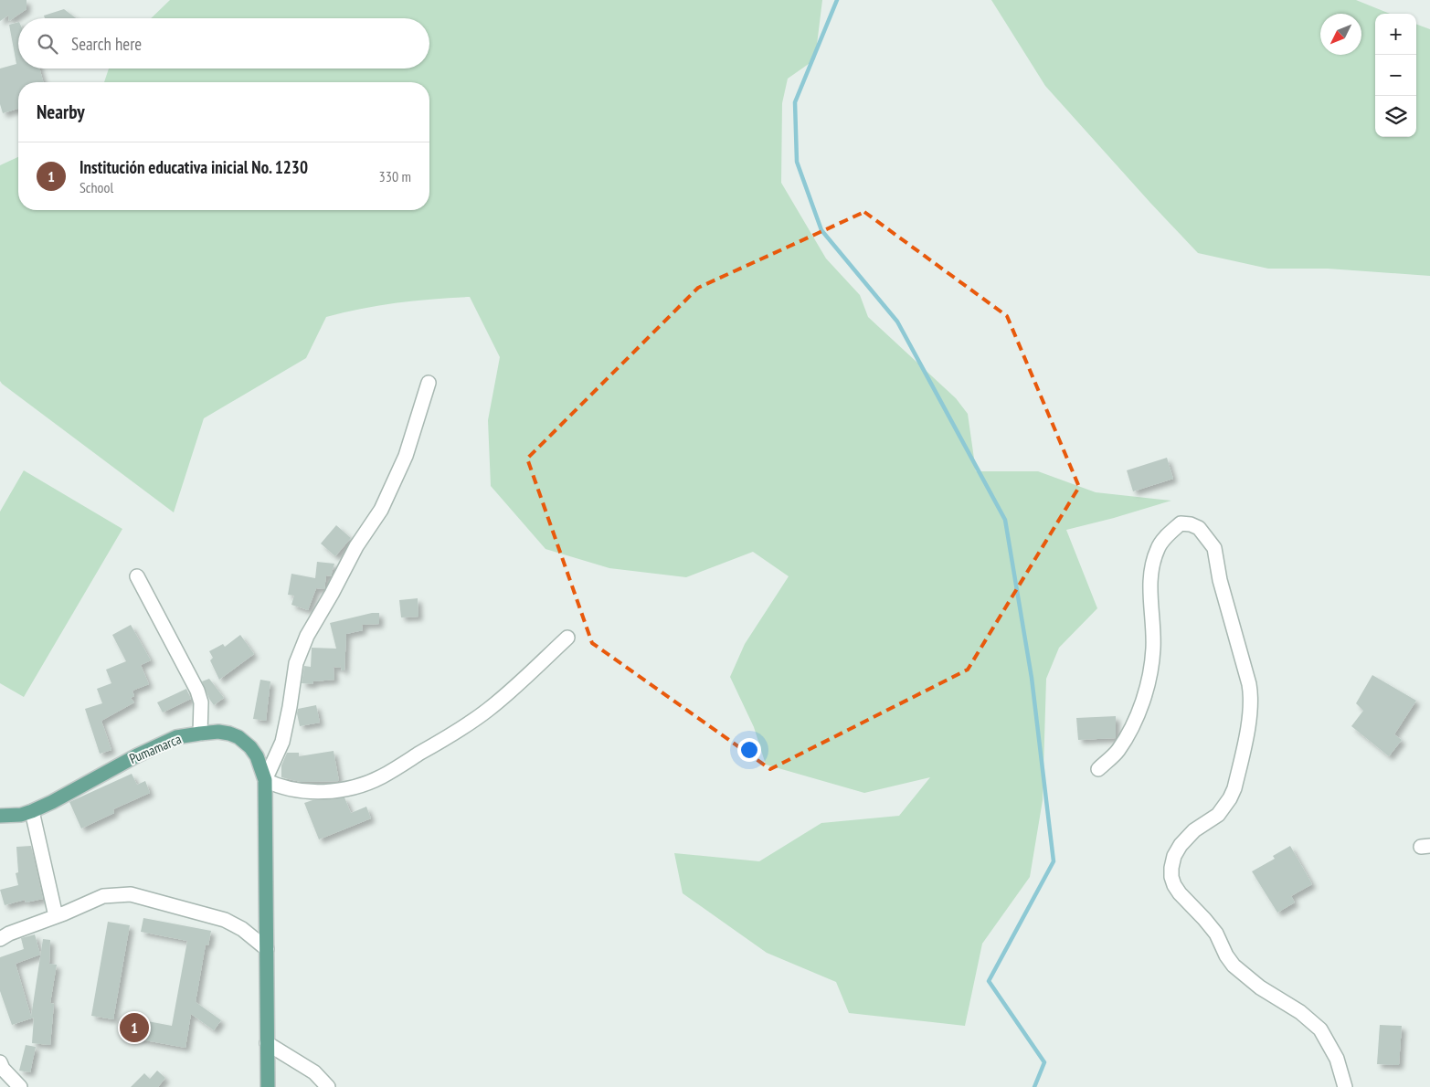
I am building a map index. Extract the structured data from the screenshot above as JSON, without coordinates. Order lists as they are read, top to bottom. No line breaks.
{"streets":{"main road":["Pumamarca"]},"north":"bottom left","page":{"map_buttons":["+","−"],"search":"Search here","heading":"Nearby","list":[{"mark":"1","name":"Institución educativa inicial No. 1230","note":"School","value":"330 m"}],"pins":"1"}}
